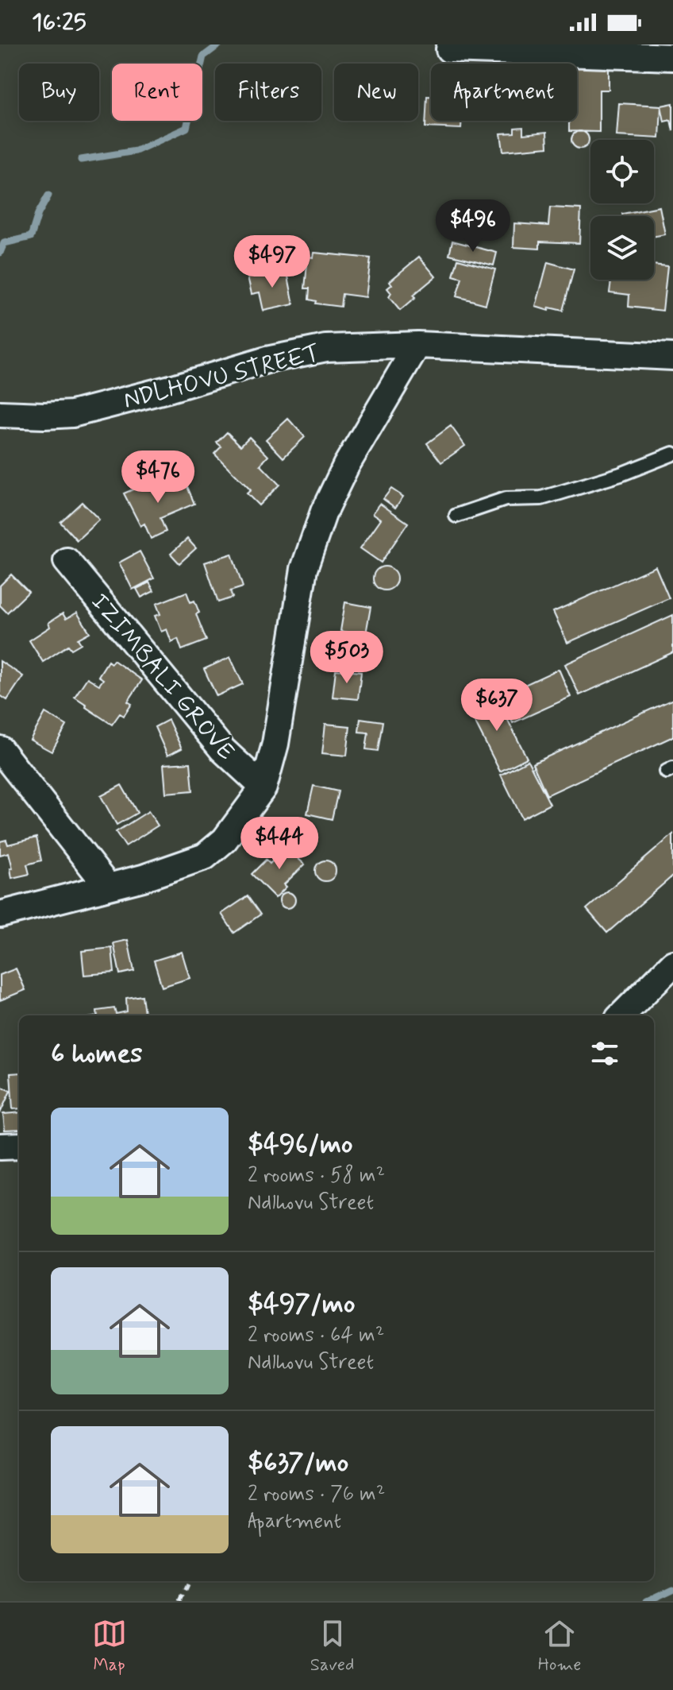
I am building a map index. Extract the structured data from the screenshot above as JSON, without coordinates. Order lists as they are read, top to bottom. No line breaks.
{"streets":{"street":["NDLHOVU STREET","IZIMBALI GROVE"]},"page":{"status":"16:25","chip":["Buy","Rent","Filters","New","Apartment"],"price":["$496","$497","$476","$503","$637","$444"],"heading":"6 homes","list":[{"name":"$496/mo","note":"2 rooms · 58 m² · Ndlhovu Street"},{"name":"$497/mo","note":"2 rooms · 64 m² · Ndlhovu Street"},{"name":"$637/mo","note":"2 rooms · 76 m² · Apartment"}],"tabs":["Map","Saved","Home"]}}
